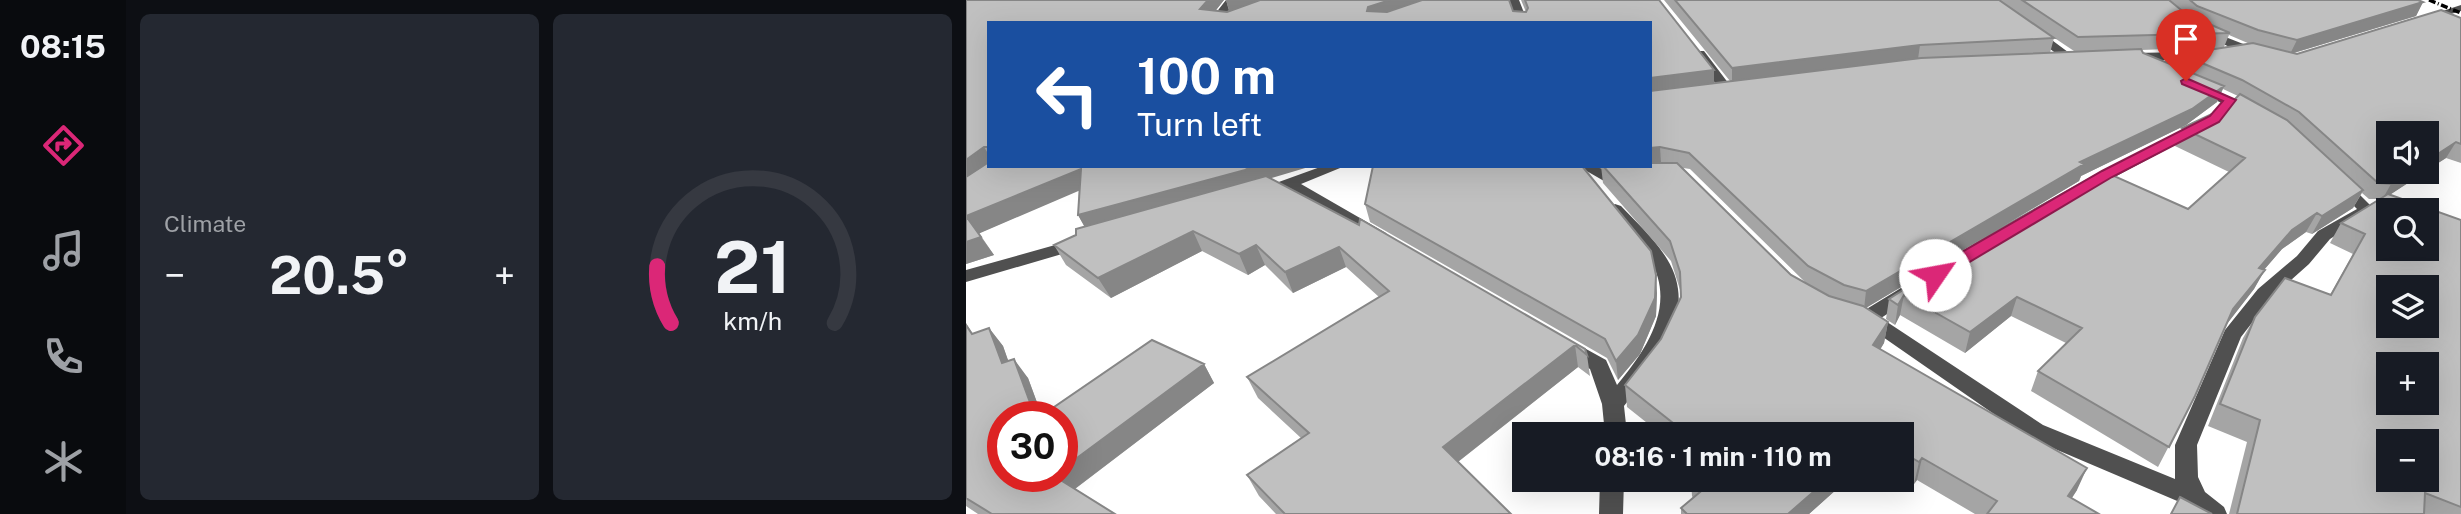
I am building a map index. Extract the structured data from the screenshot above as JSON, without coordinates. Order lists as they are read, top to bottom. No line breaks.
{"page":{"tabs":"08:15","tile":"Climate","turn":["100 m","Turn left"],"map_buttons":["+","−"],"heat":["−","20.5°","+"],"limit":"30","trip":"08:16 · 1 min · 110 m","gauge":["21","km/h"]}}
